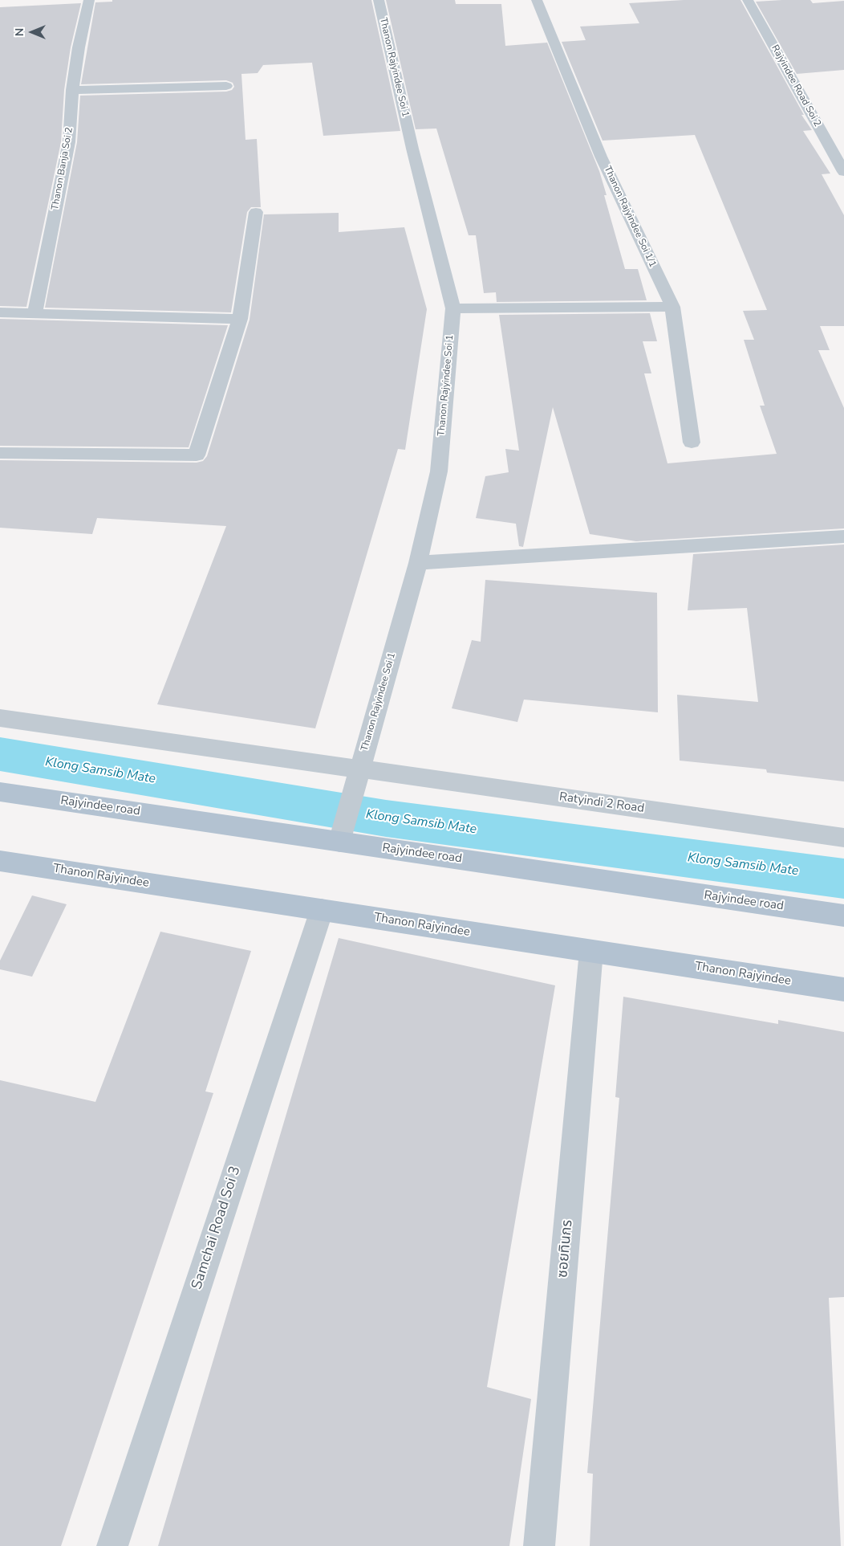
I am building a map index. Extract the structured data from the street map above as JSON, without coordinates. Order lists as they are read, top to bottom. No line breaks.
{"streets":{"main road":["Rajyindee road","Thanon Rajyindee"],"street":["Thanon Rajyindee Soi 1","Rajyindee Road Soi 2","Thanon Banja Soi 2","Thanon Rajyindee Soi 1/1","Ratyindi 2 Road","Samchai Road Soi 3","ซอยทินกร"]},"crossings":[["Thanon Rajyindee Soi 1","Ratyindi 2 Road"],["Thanon Rajyindee Soi 1","Rajyindee road"],["Thanon Rajyindee","Samchai Road Soi 3"],["Thanon Rajyindee","ซอยทินกร"]],"water":["Klong Samsib Mate"],"north":"left"}
